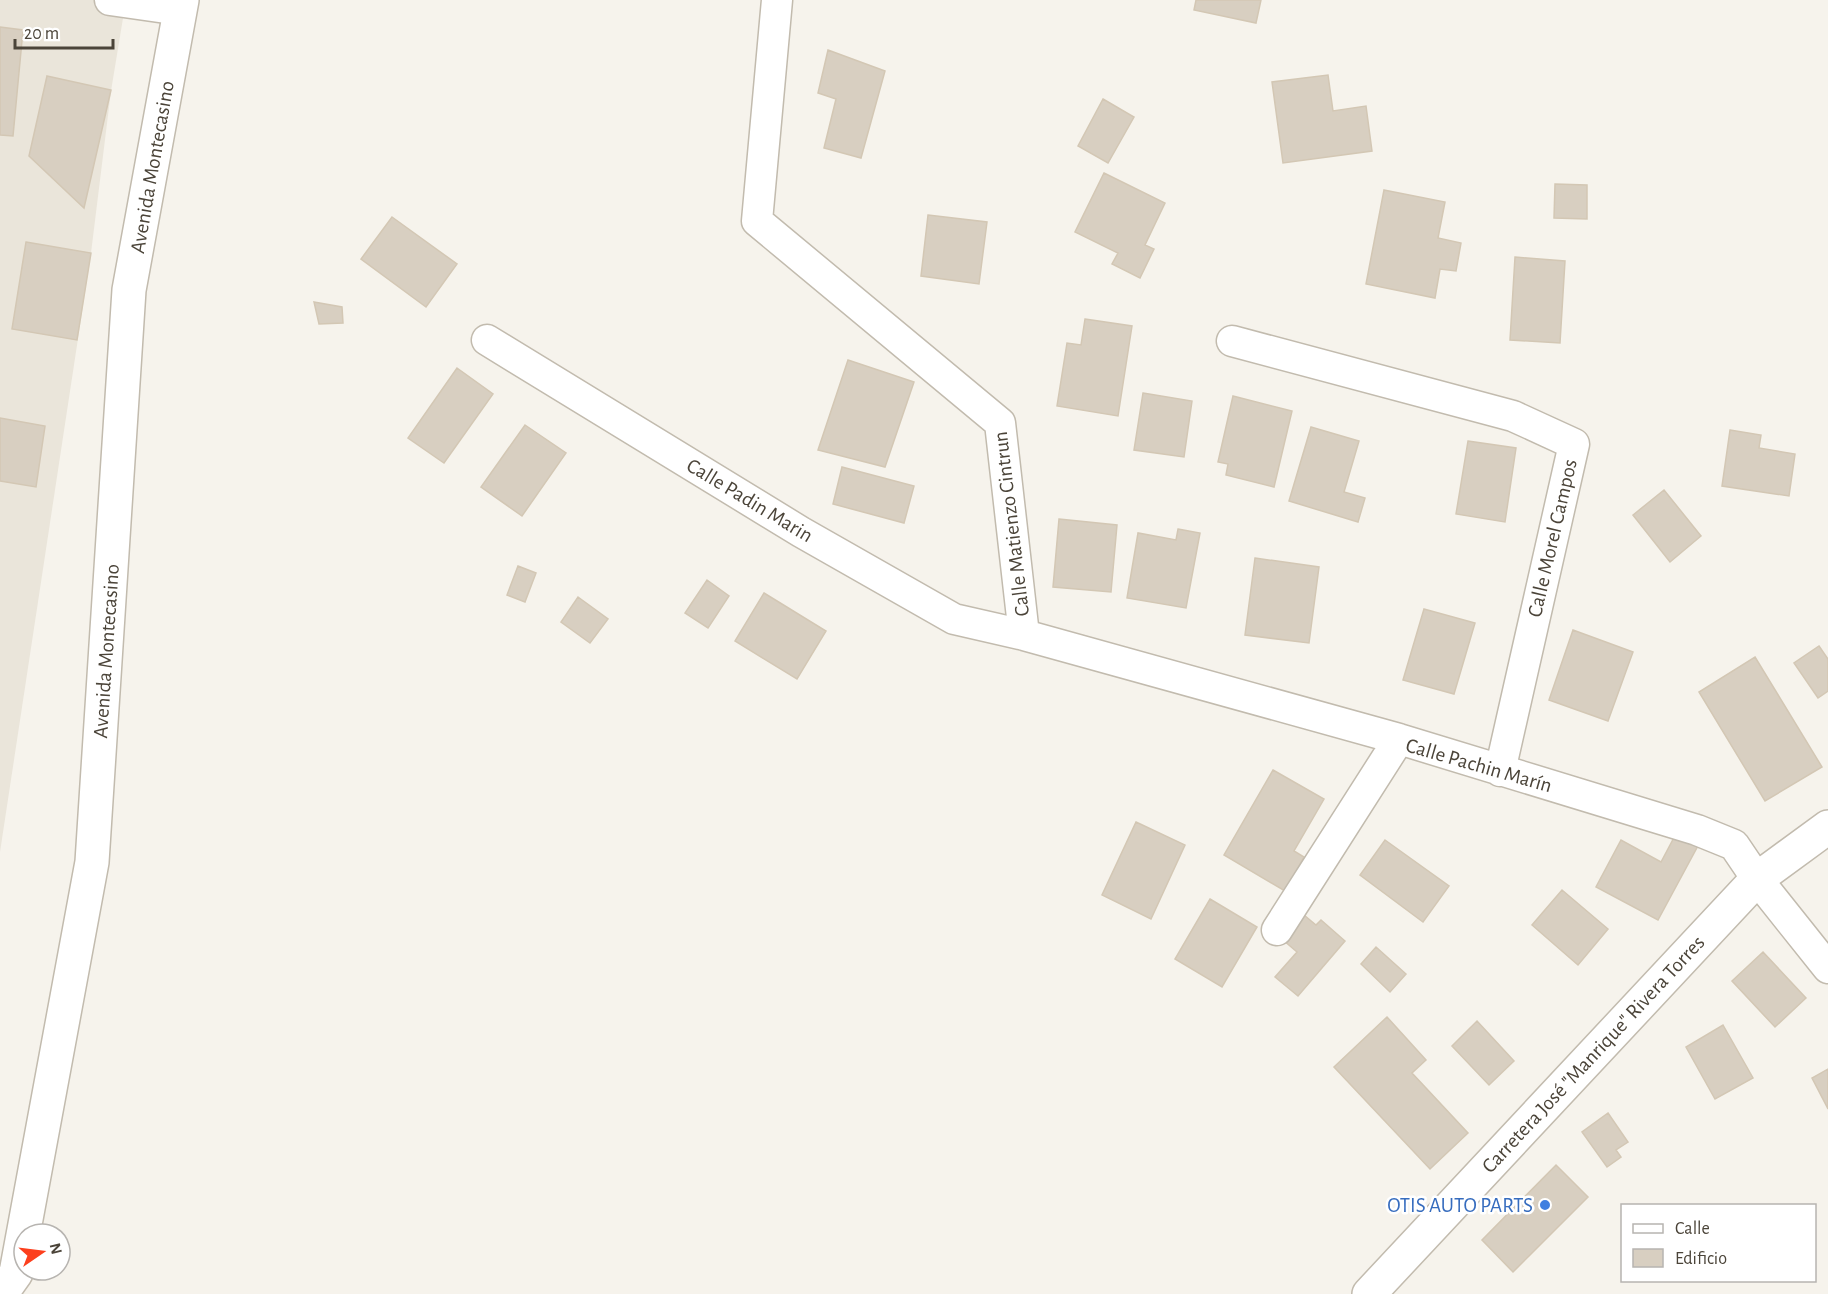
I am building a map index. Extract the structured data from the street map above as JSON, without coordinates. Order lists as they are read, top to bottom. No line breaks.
{"streets":{"street":["Avenida Montecasino","Calle Padin Marin","Calle Matienzo Cintrun","Calle Morel Campos","Calle Pachin Marín","Carretera José \"Manrique\" Rivera Torres"]},"crossings":[["Calle Padin Marin","Calle Matienzo Cintrun"],["Calle Matienzo Cintrun","Calle Pachin Marín"],["Calle Morel Campos","Calle Pachin Marín"],["Calle Pachin Marín","Carretera José \"Manrique\" Rivera Torres"]],"places":["OTIS AUTO PARTS"],"legend":["Calle","Edificio"],"scale_bar":"20 m","north":"right"}
